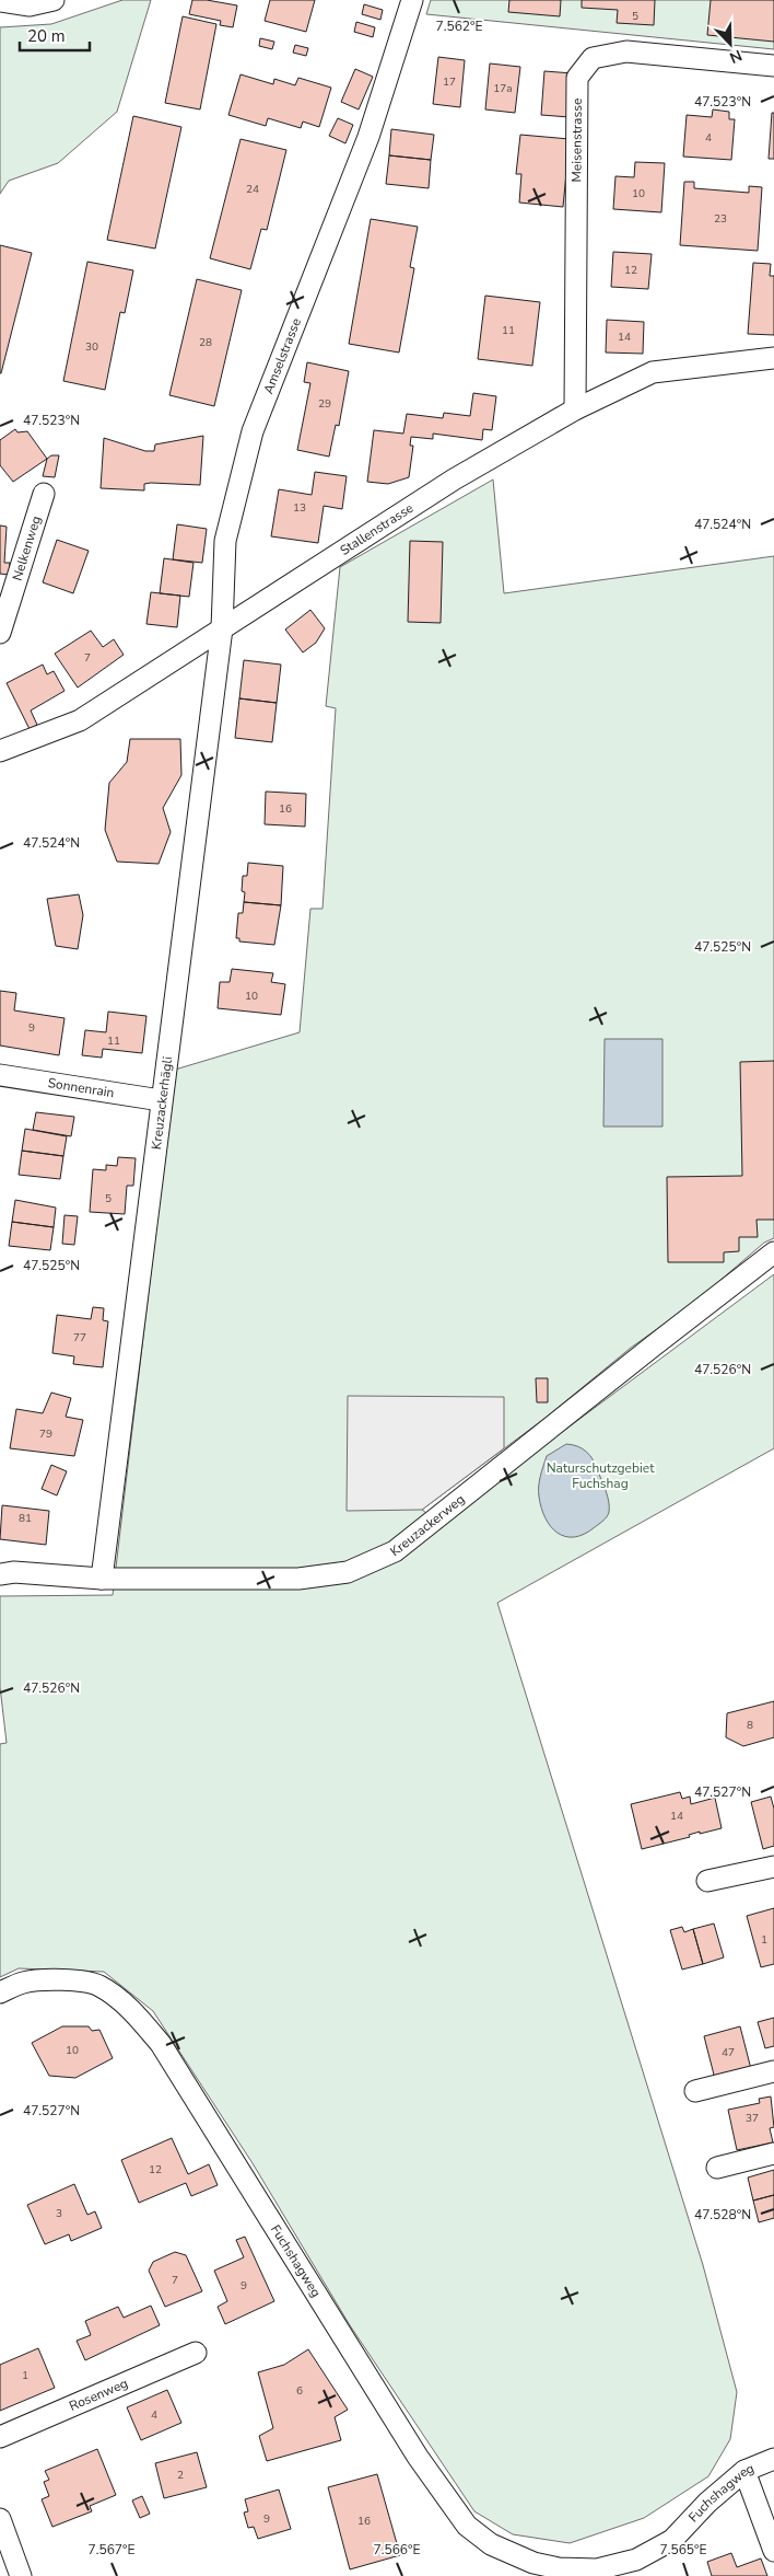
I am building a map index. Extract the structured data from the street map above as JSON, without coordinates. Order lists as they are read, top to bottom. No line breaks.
{"streets":{"street":["Meisenstrasse","Amselstrasse","Stallenstrasse","Nelkenweg","Sonnenrain","Kreuzackerhägli","Kreuzackerweg","Fuchshagweg","Rosenweg"]},"crossings":[["Meisenstrasse","Stallenstrasse"],["Amselstrasse","Stallenstrasse"],["Amselstrasse","Kreuzackerhägli"],["Stallenstrasse","Kreuzackerhägli"],["Sonnenrain","Kreuzackerhägli"],["Kreuzackerhägli","Kreuzackerweg"]],"parks":["Naturschutzgebiet Fuchshag"],"house_numbers":["5","17","17a","4","24","10","23","12","11","14","28","30","29","13","7","16","10","9","11","5","77","79","81","8","14","1","10","47","37","12","3","7","9","1","6","4","2","9","16"],"scale_bar":"20 m","north":"bottom right","coordinates":["7.562°E","47.523°N","47.524°N","47.525°N","47.526°N","47.527°N","47.528°N","7.567°E","7.566°E","7.565°E"]}
